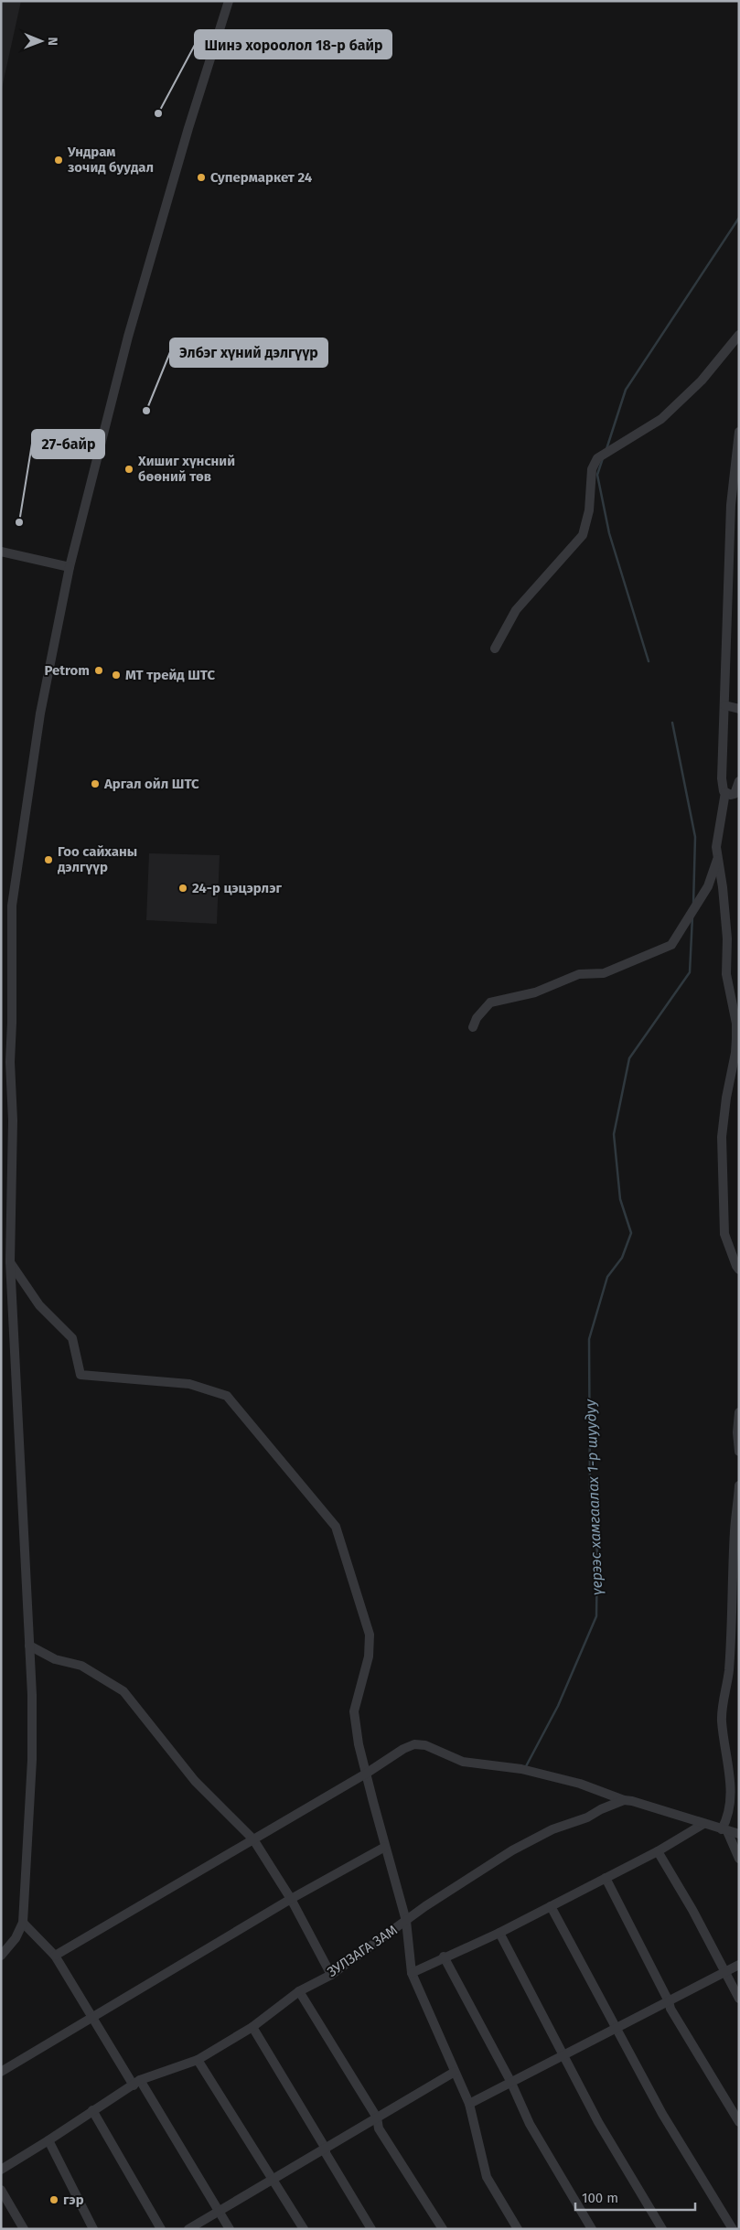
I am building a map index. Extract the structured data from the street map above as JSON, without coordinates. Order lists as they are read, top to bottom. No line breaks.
{"streets":{"street":["ЗУЛЗАГА ЗАМ"]},"water":["үерээс хамгаалах 1-р шуудуу"],"places":["Шинэ хороолол 18-р байр","Ундрам зочид буудал","Супермаркет 24","Элбэг хүний дэлгүүр","Хишиг хүнсний бөөний төв","27-байр","Petrom","МТ трейд ШТС","Аргал ойл ШТС","Гоо сайханы дэлгүүр","24-р цэцэрлэг","гэр"],"scale_bar":"100 m","north":"right"}
